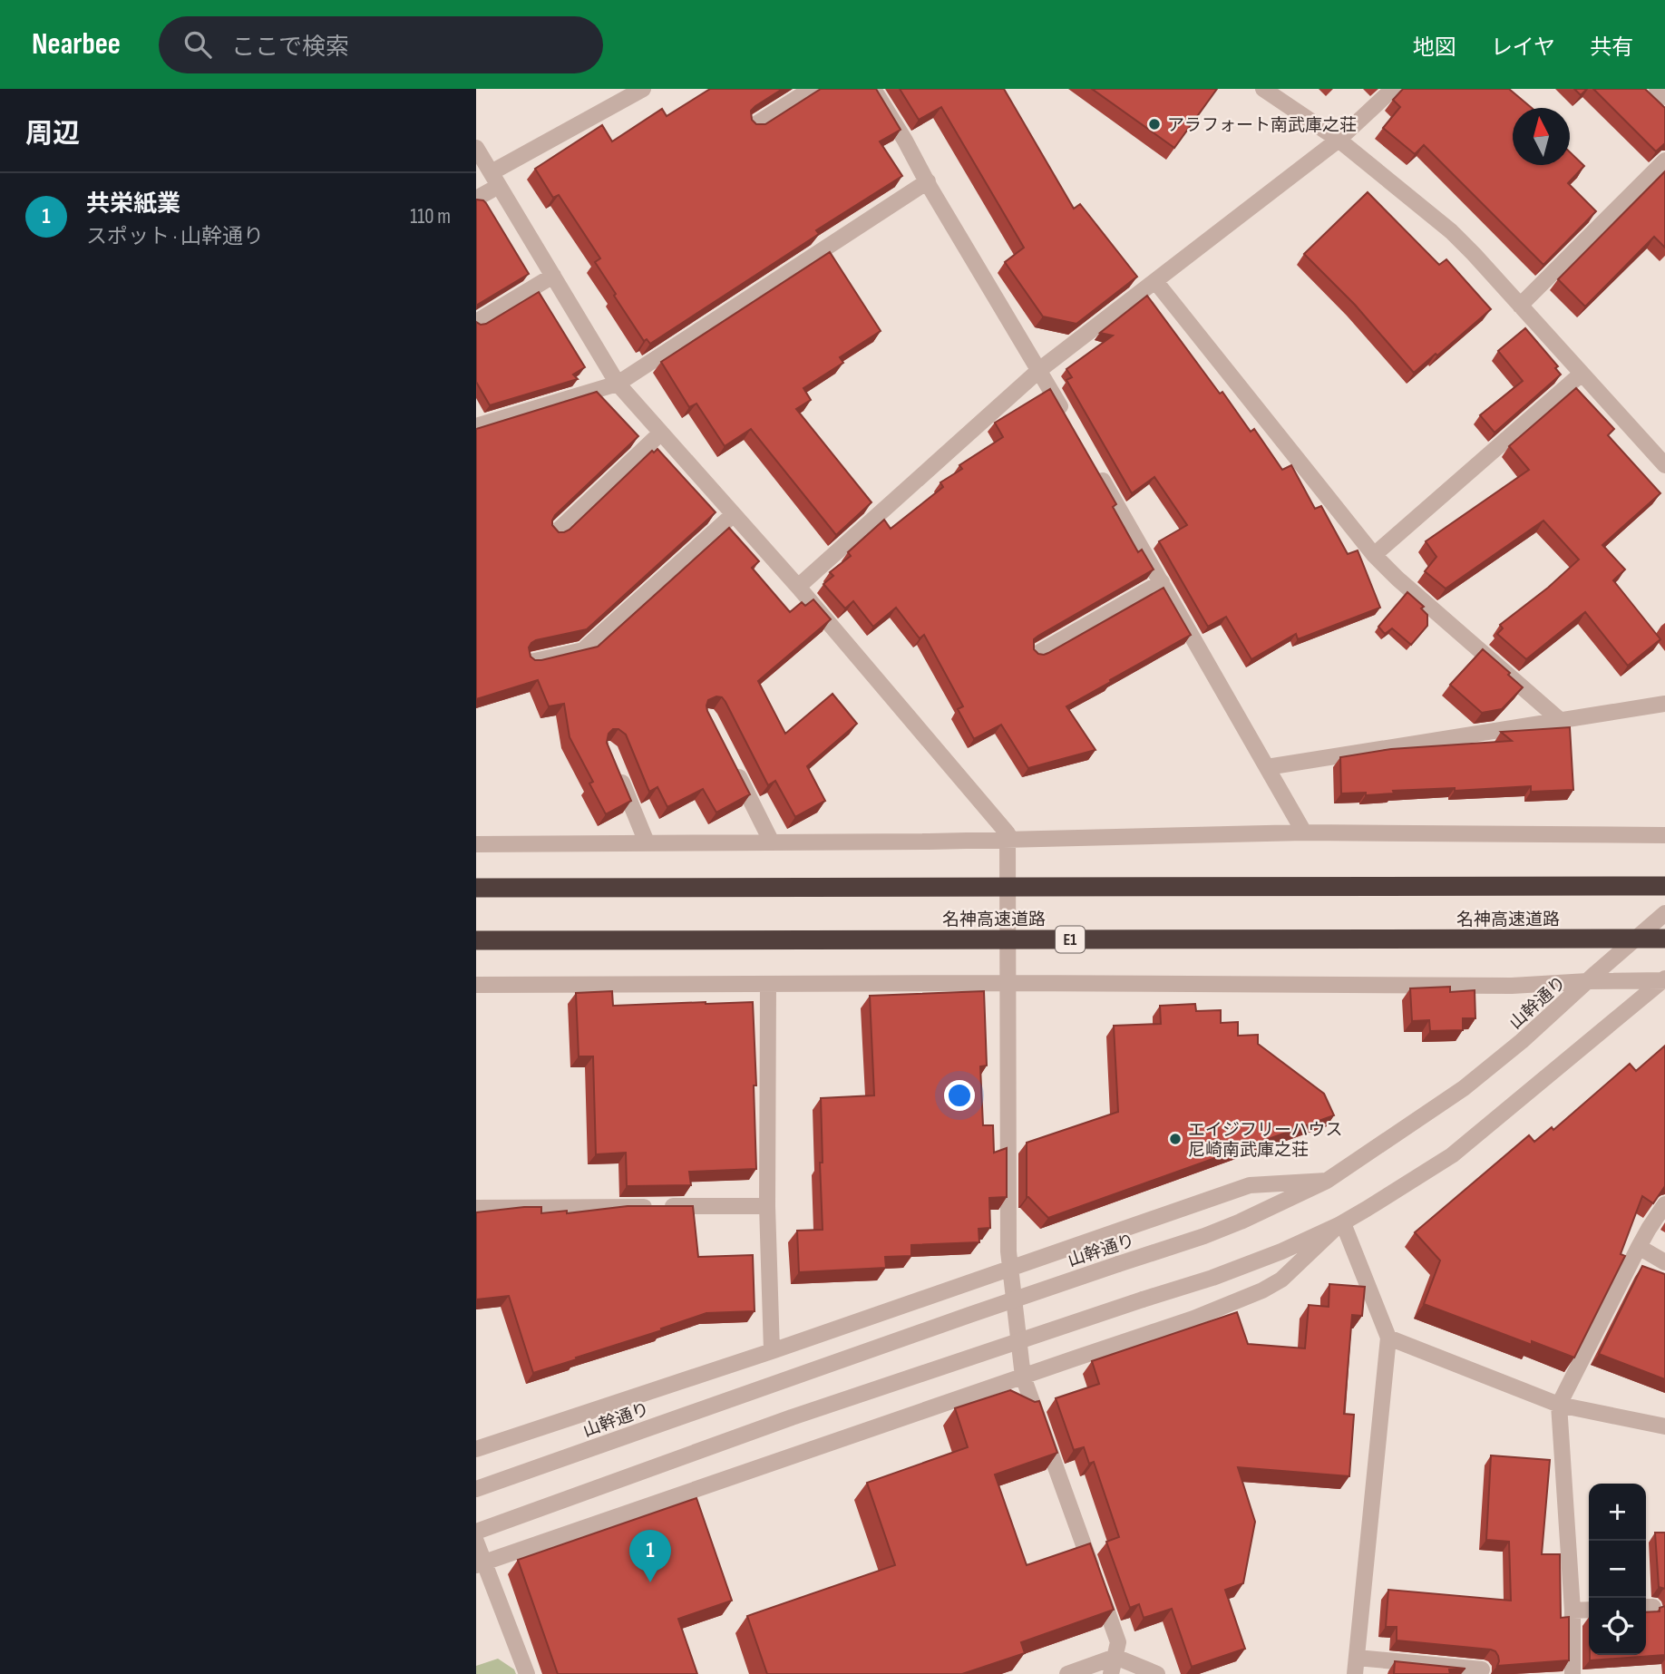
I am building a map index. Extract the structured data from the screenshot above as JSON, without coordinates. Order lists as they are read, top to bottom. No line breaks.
{"streets":{"highway":["名神高速道路","E1"],"street":["山幹通り"]},"places":["アラフォート南武庫之荘","エイジフリーハウス 尼崎南武庫之荘"],"north":"top","page":{"header":"Nearbee","search":"ここで検索","nav":["地図","レイヤ","共有"],"heading":"周辺","list":[{"mark":"1","name":"共栄紙業","note":"スポット · 山幹通り","value":"110 m"}],"map_buttons":["+","−"],"pins":"1"}}
